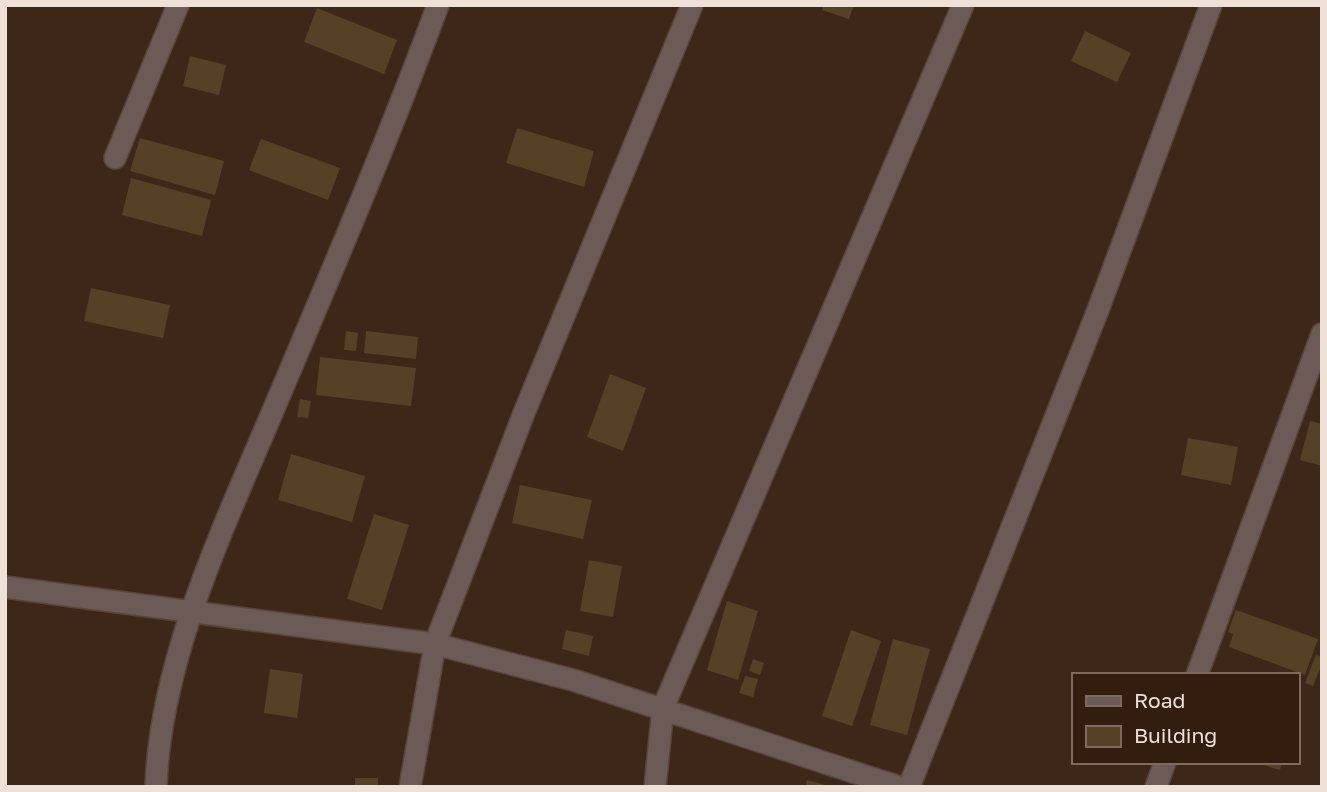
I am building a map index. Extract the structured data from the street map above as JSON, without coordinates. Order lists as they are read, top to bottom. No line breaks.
{"legend":["Road","Building"]}
